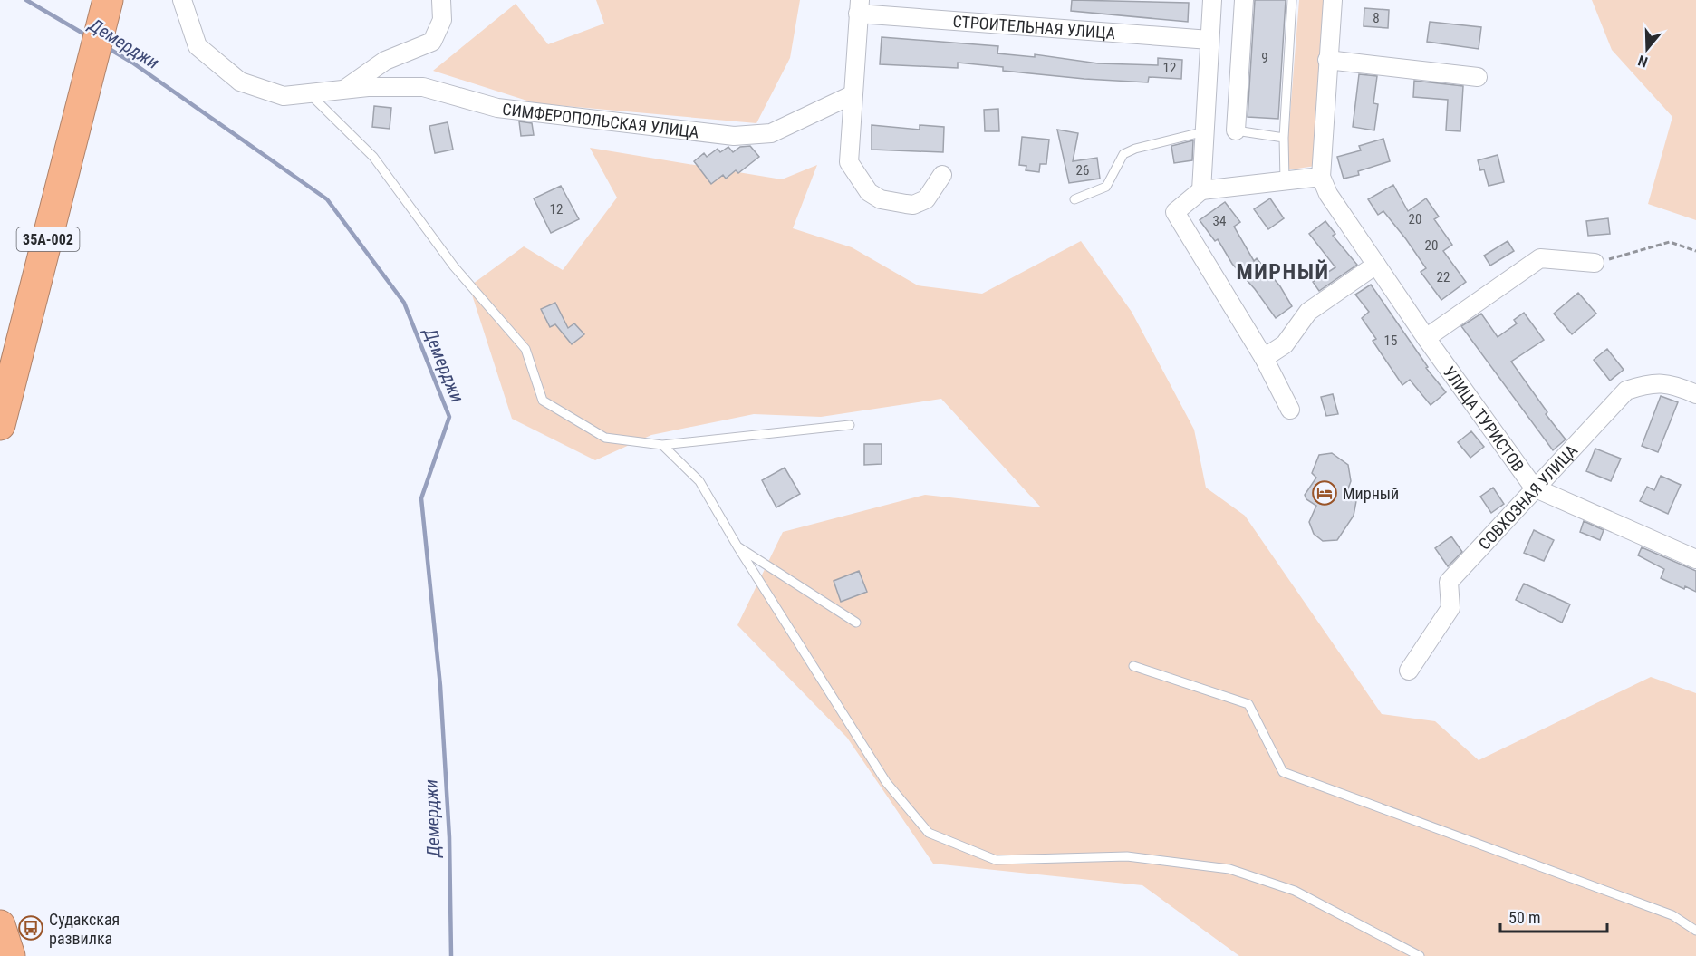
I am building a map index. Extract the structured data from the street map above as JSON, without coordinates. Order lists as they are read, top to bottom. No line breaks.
{"streets":{"highway":["35А-002"],"street":["СТРОИТЕЛЬНАЯ УЛИЦА","СИМФЕРОПОЛЬСКАЯ УЛИЦА","УЛИЦА ТУРИСТОВ","СОВХОЗНАЯ УЛИЦА"]},"crossings":[["УЛИЦА ТУРИСТОВ","СОВХОЗНАЯ УЛИЦА"]],"districts":["МИРНЫЙ"],"water":["Демерджи"],"places":{"hotel":["Мирный"],"bus stop":["Судакская развилка"]},"house_numbers":["8","9","12","26","12","20","34","20","22","15"],"scale_bar":"50 m","north":"bottom"}
